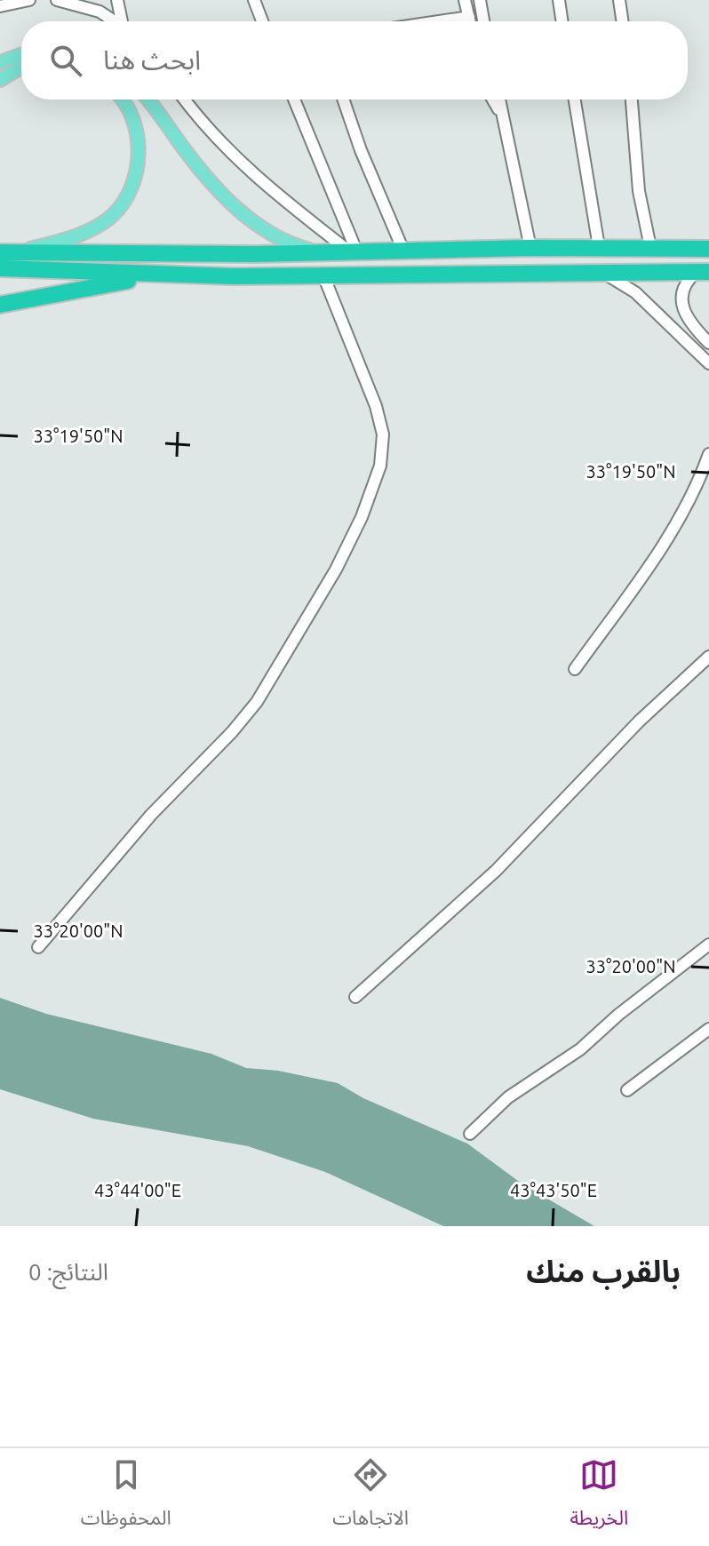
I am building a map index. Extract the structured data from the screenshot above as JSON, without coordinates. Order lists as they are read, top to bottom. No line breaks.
{"page":{"search":"ابحث هنا","heading":["بالقرب منك","النتائج: 0"],"nav":["الخريطة","الاتجاهات","المحفوظات"]},"coordinates":["33°19'50\"N","33°20'00\"N","43°44'00\"E","43°43'50\"E"]}
